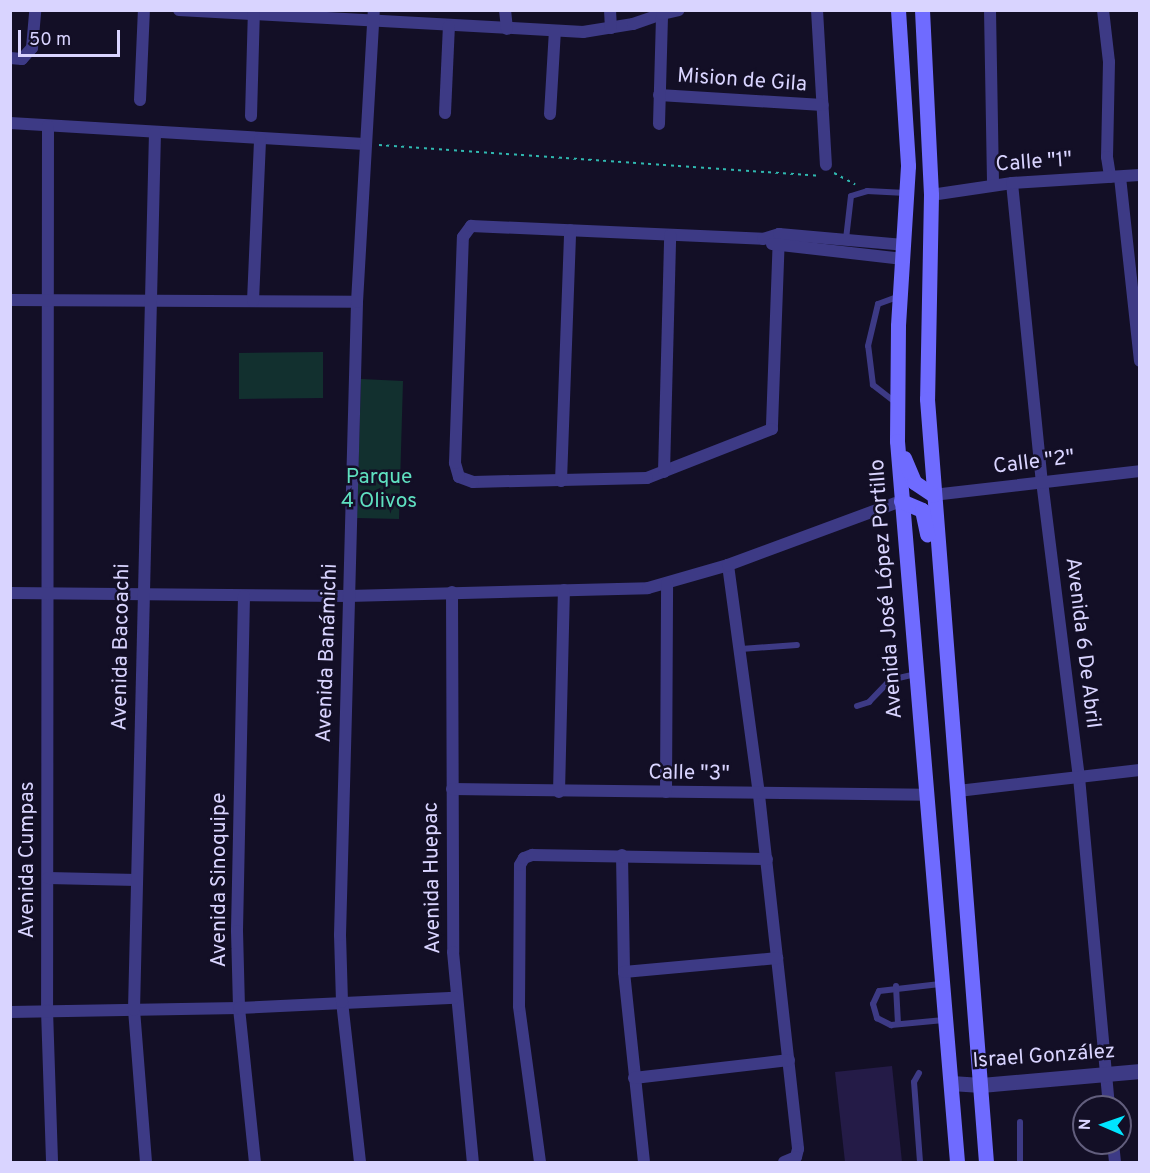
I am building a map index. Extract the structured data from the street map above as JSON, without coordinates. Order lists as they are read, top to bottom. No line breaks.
{"streets":{"main road":["Avenida José López Portillo"],"street":["Mision de Gila","Calle \"1\"","Calle \"2\"","Avenida 6 De Abril","Avenida Bacoachi","Avenida Banámichi","Calle \"3\"","Avenida Cumpas","Avenida Huepac","Avenida Sinoquipe","Israel González"]},"crossings":[["Calle \"1\"","Avenida 6 De Abril"],["Calle \"2\"","Avenida 6 De Abril"],["Avenida José López Portillo","Calle \"3\""],["Avenida José López Portillo","Israel González"],["Avenida 6 De Abril","Israel González"],["Calle \"3\"","Avenida Huepac"]],"parks":["Parque 4 Olivos"],"scale_bar":"50 m","north":"left"}
